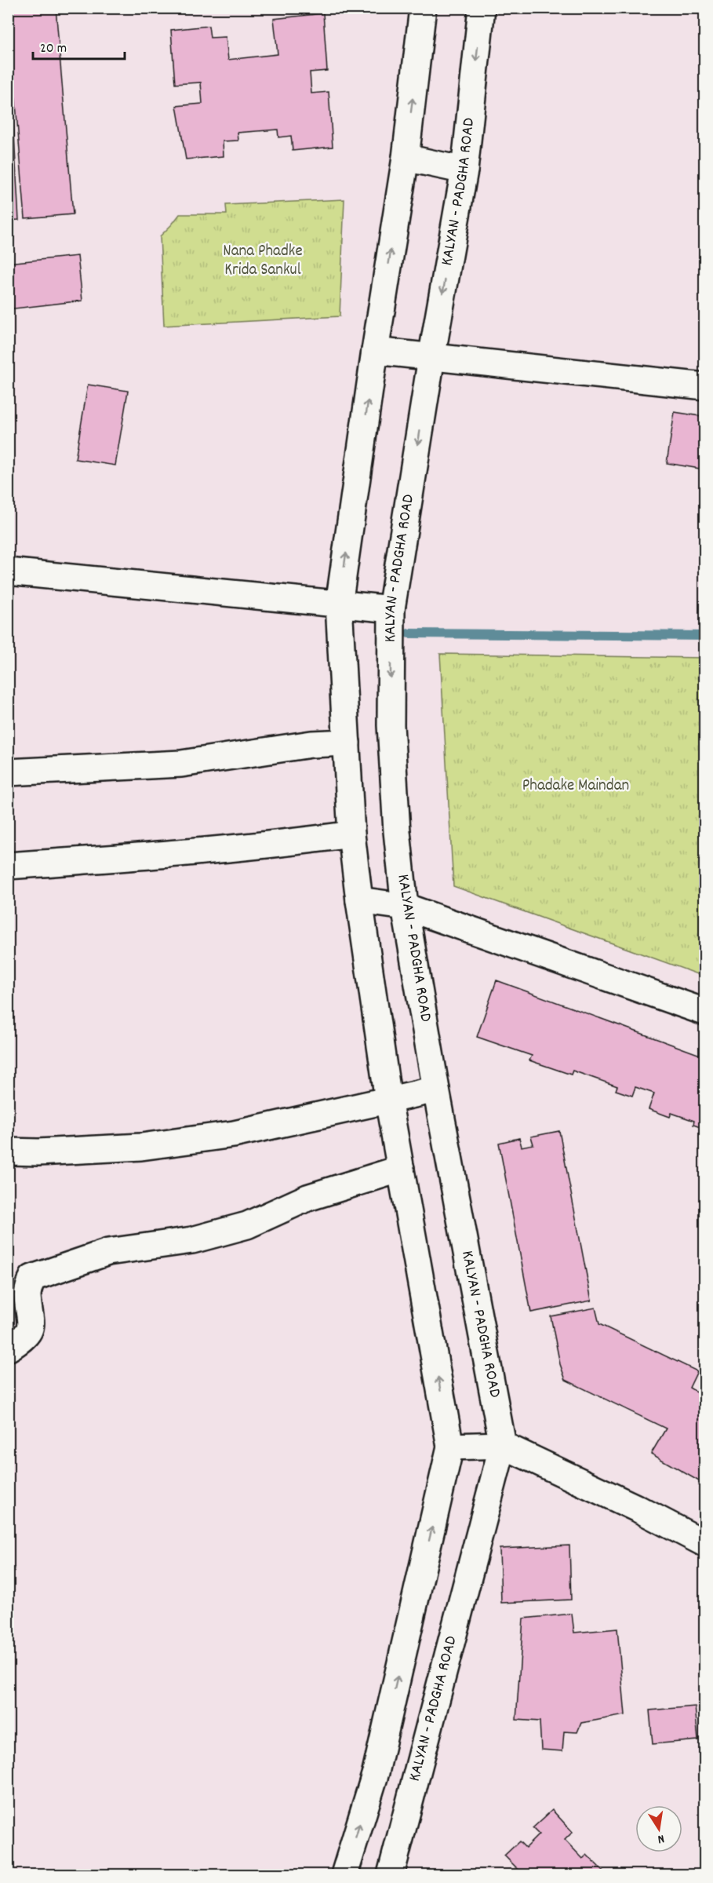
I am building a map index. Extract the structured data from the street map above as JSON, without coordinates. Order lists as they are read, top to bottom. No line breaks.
{"streets":{"main road":["KALYAN - PADGHA ROAD"]},"parks":["Nana Phadke Krida Sankul","Phadake Maindan"],"scale_bar":"20 m","north":"bottom"}
